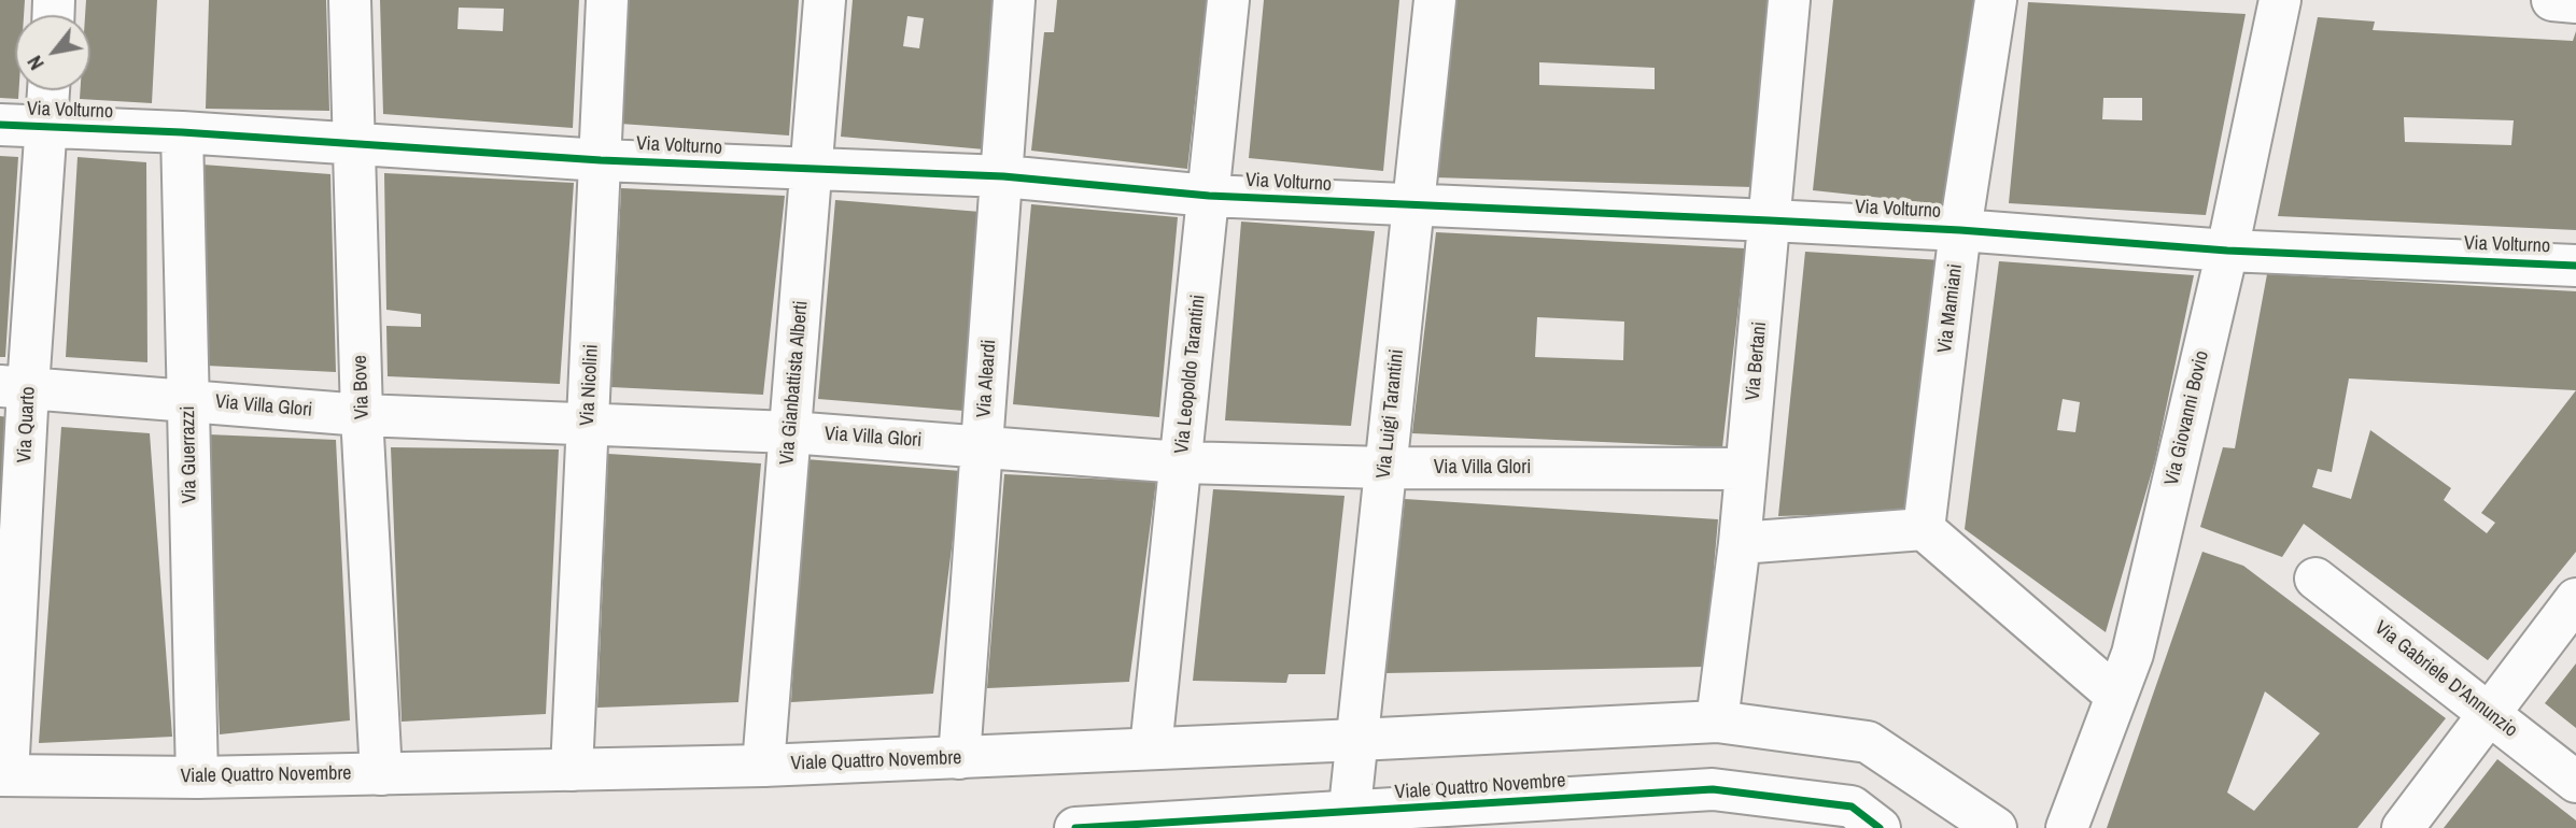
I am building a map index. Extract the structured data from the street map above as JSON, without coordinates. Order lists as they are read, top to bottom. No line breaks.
{"streets":{"street":["Via Volturno","Via Mamiani","Via Bertani","Via Leopoldo Tarantini","Via Aleardi","Via Gianbattista Alberti","Via Nicolini","Via Bove","Via Villa Glori","Via Luigi Tarantini","Via Giovanni Bovio","Via Quarto","Via Guerrazzi","Via Gabriele D'Annunzio","Viale Quattro Novembre"]},"crossings":[["Via Volturno","Via Mamiani"],["Via Volturno","Via Bertani"],["Via Volturno","Via Leopoldo Tarantini"],["Via Volturno","Via Aleardi"],["Via Volturno","Via Gianbattista Alberti"],["Via Volturno","Via Nicolini"],["Via Volturno","Via Bove"],["Via Volturno","Via Luigi Tarantini"],["Via Volturno","Via Giovanni Bovio"],["Via Volturno","Via Quarto"],["Via Volturno","Via Guerrazzi"],["Via Bertani","Via Villa Glori"],["Via Bertani","Viale Quattro Novembre"],["Via Leopoldo Tarantini","Via Villa Glori"],["Via Leopoldo Tarantini","Viale Quattro Novembre"],["Via Aleardi","Via Villa Glori"],["Via Aleardi","Viale Quattro Novembre"],["Via Gianbattista Alberti","Via Villa Glori"],["Via Gianbattista Alberti","Viale Quattro Novembre"],["Via Nicolini","Via Villa Glori"],["Via Nicolini","Viale Quattro Novembre"],["Via Bove","Via Villa Glori"],["Via Bove","Viale Quattro Novembre"],["Via Villa Glori","Via Luigi Tarantini"],["Via Villa Glori","Via Quarto"],["Via Villa Glori","Via Guerrazzi"],["Via Luigi Tarantini","Viale Quattro Novembre"],["Via Quarto","Viale Quattro Novembre"],["Via Guerrazzi","Viale Quattro Novembre"]],"north":"bottom left"}
